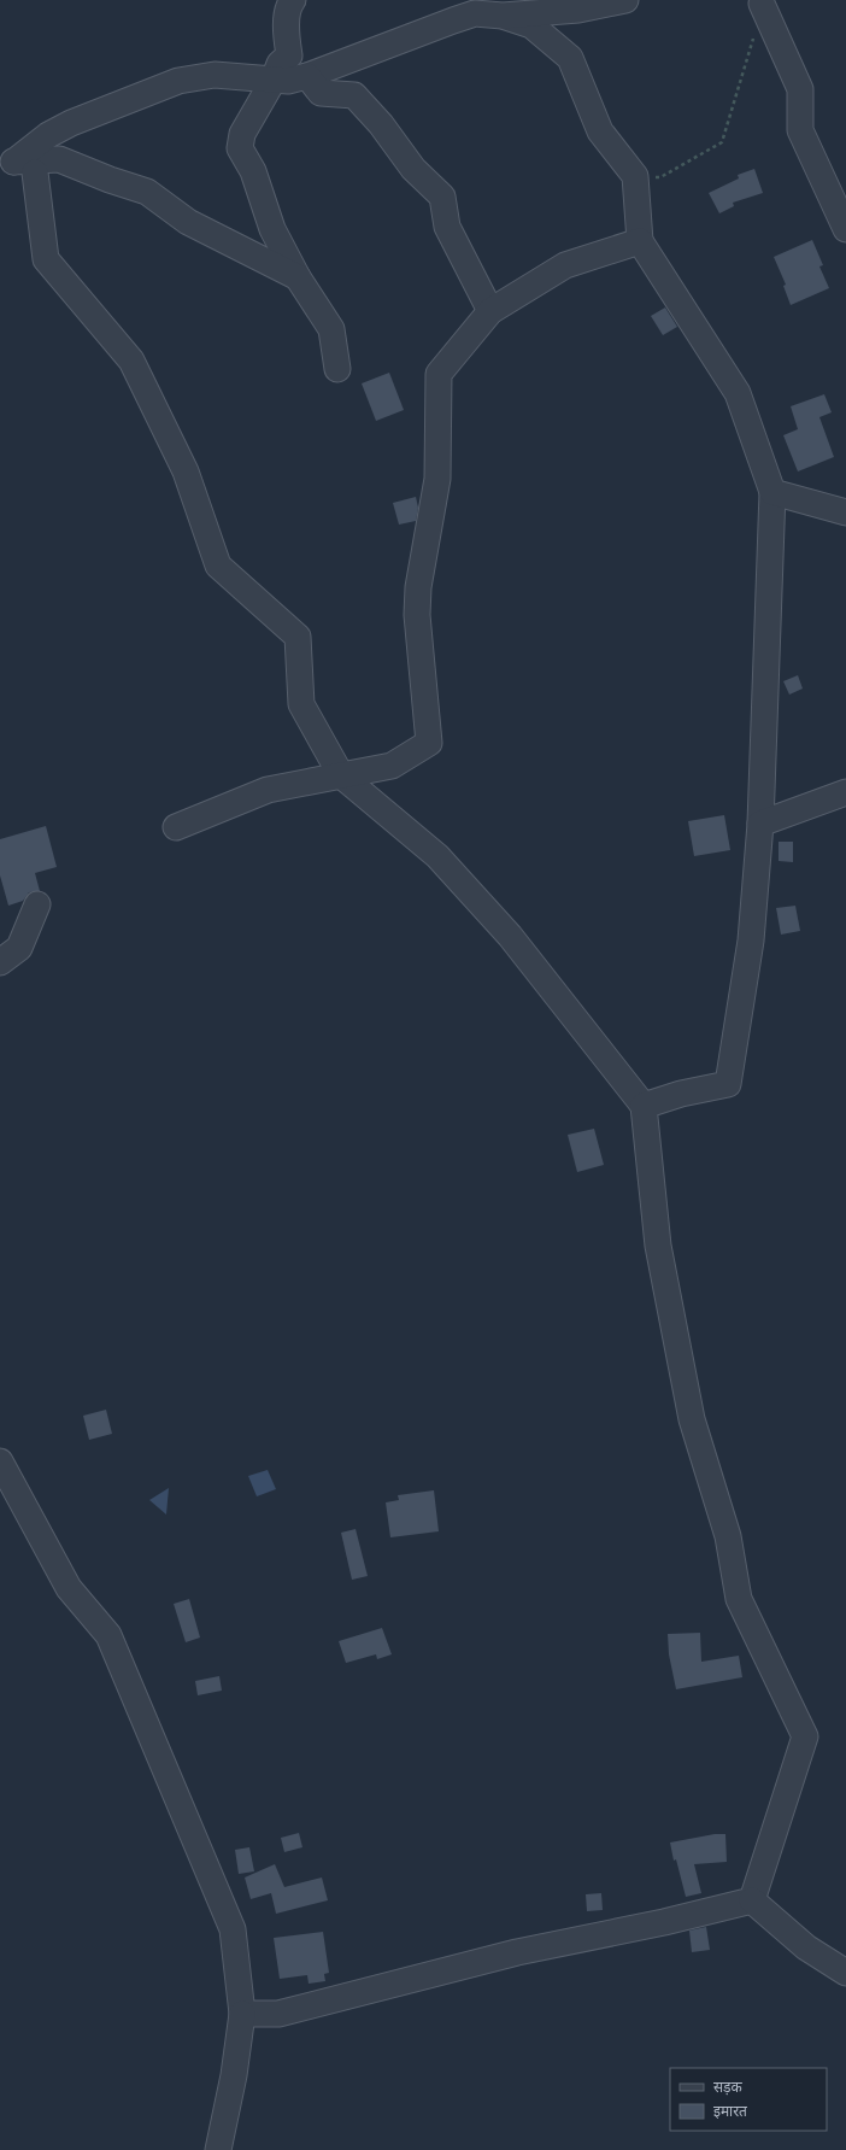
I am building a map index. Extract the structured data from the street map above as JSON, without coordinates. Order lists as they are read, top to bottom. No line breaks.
{"legend":["सड़क","इमारत"]}
